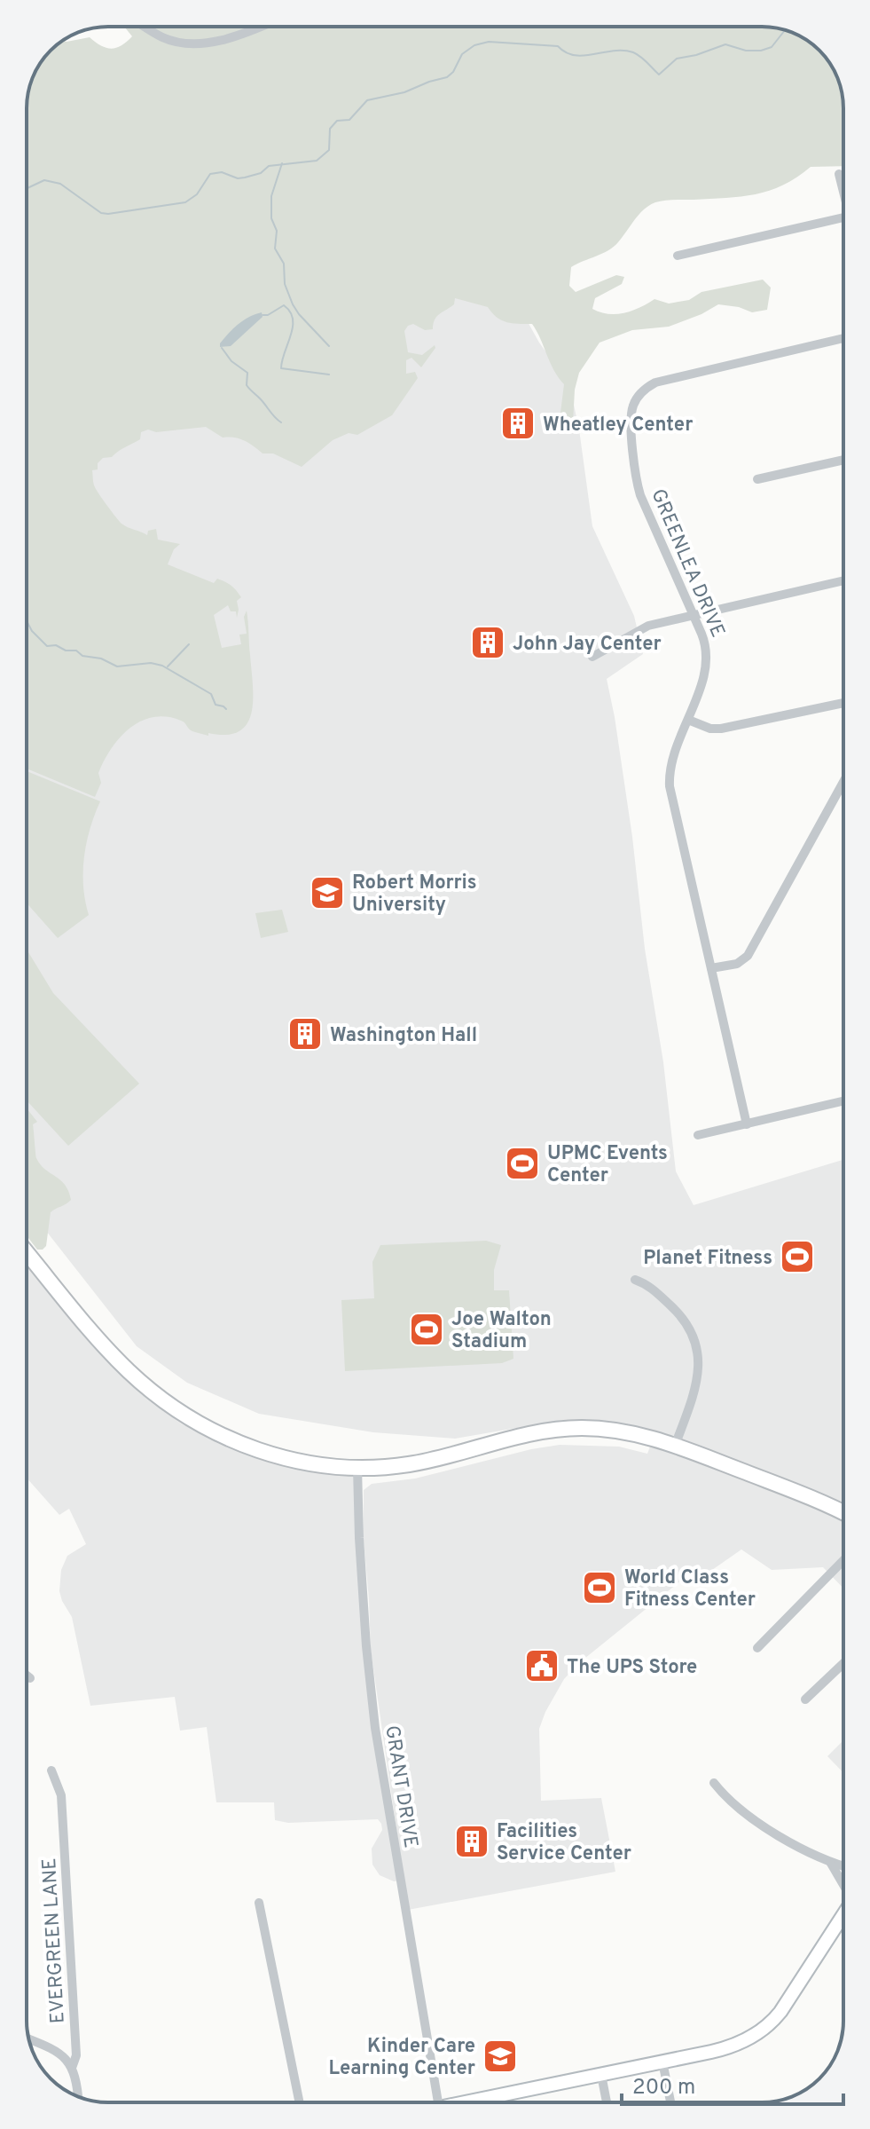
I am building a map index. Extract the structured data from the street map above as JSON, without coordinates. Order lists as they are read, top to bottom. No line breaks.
{"streets":{"street":["GREENLEA DRIVE","GRANT DRIVE","EVERGREEN LANE"]},"places":{"building":["Wheatley Center","John Jay Center","Washington Hall","Facilities Service Center"],"school or university":["Robert Morris University","Kinder Care Learning Center"],"sports":["UPMC Events Center","Planet Fitness","Joe Walton Stadium","World Class Fitness Center"],"public building":["The UPS Store"]},"scale_bar":"200 m"}
